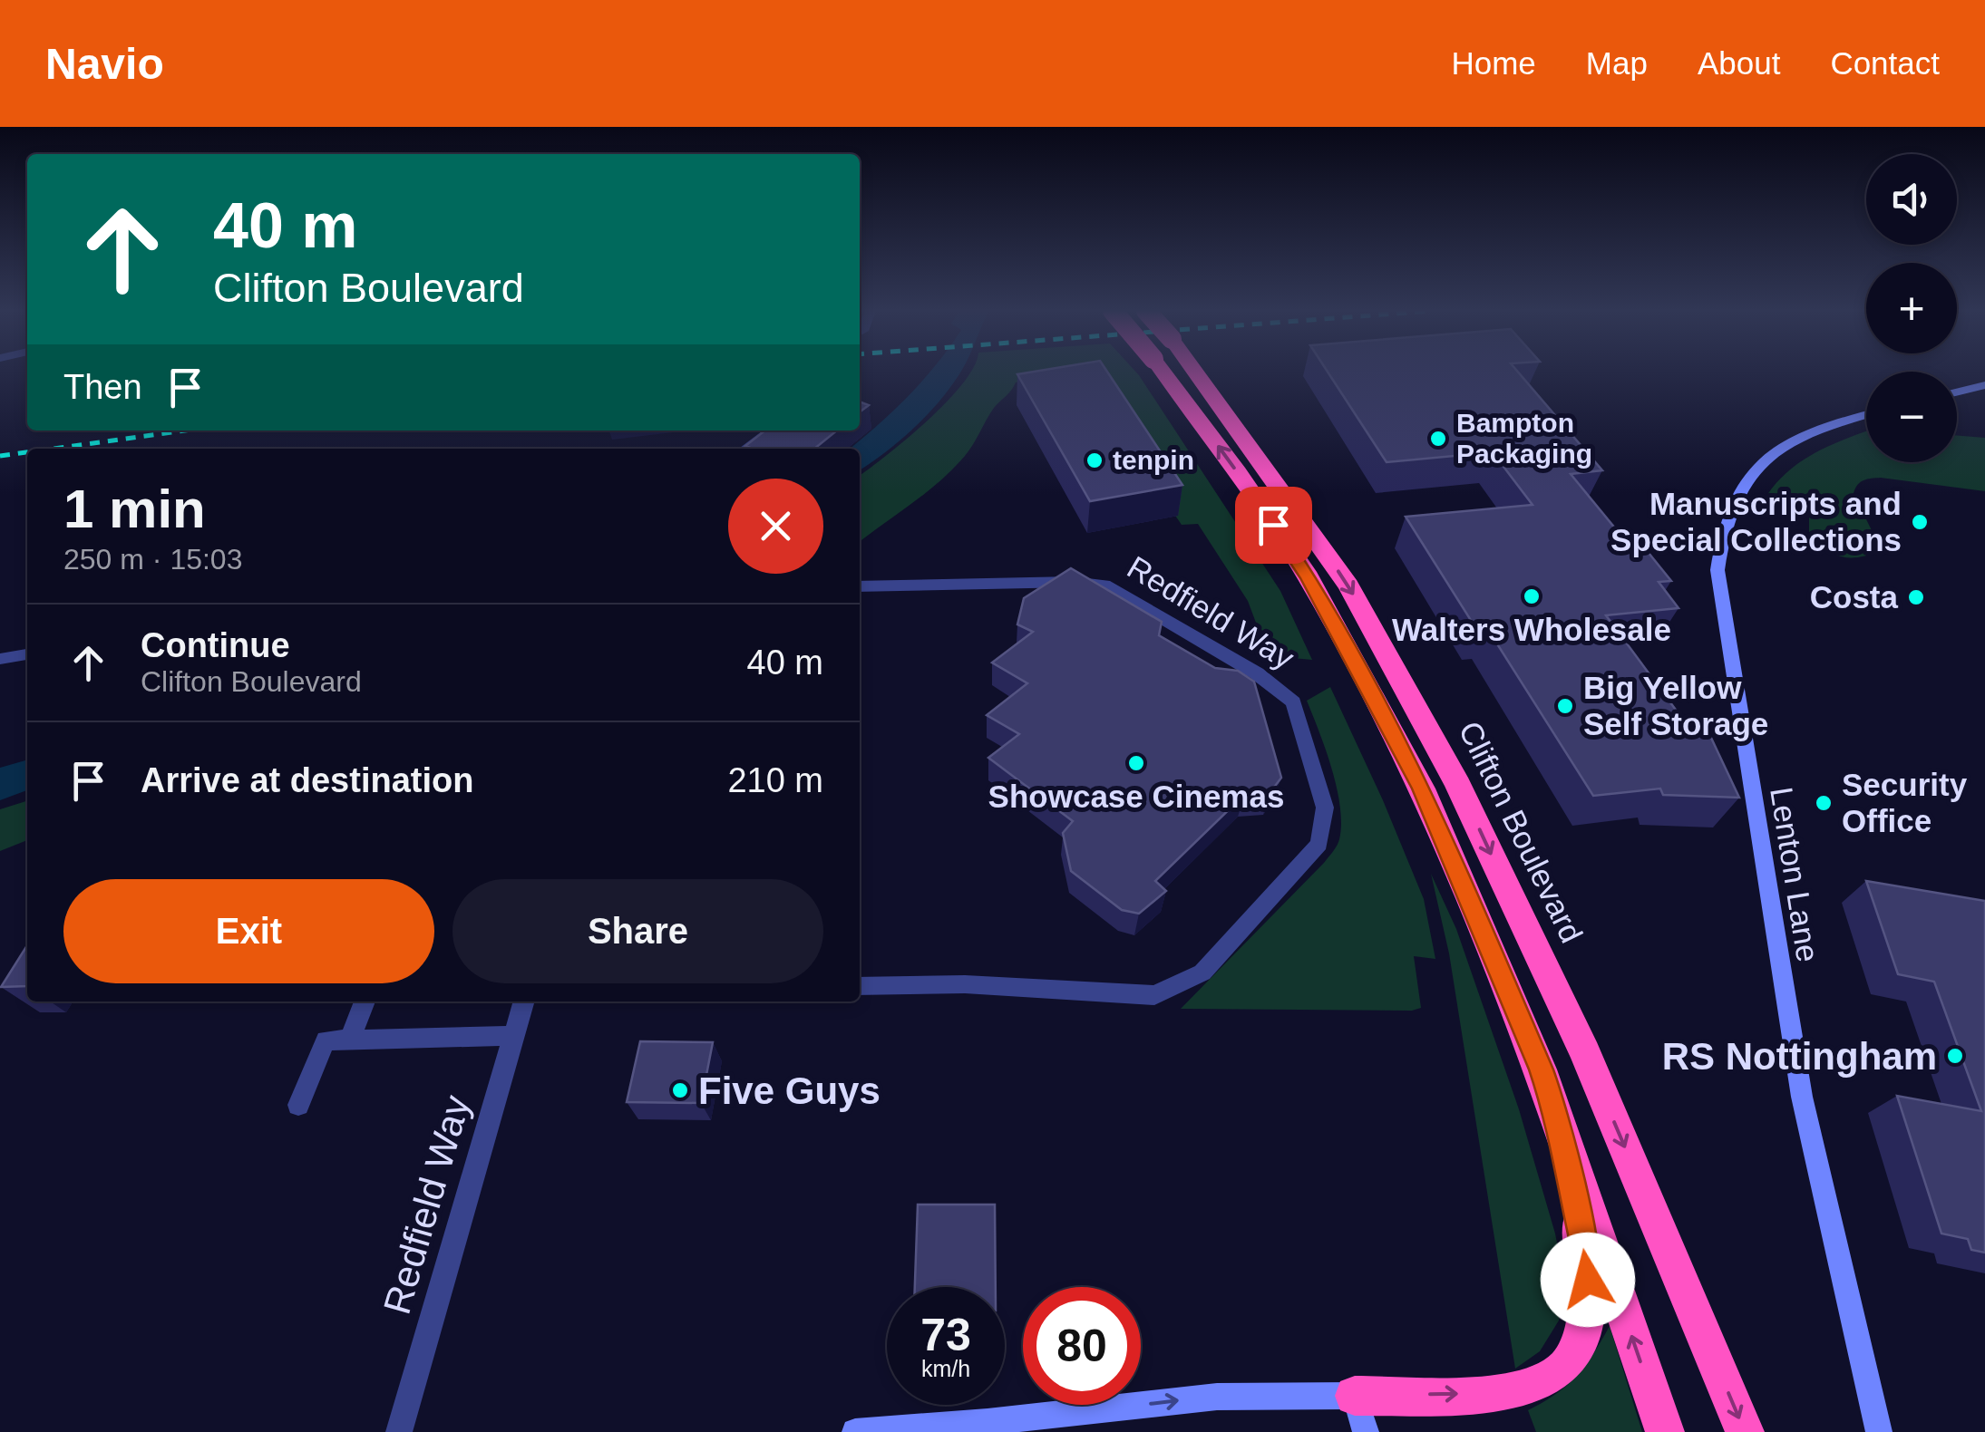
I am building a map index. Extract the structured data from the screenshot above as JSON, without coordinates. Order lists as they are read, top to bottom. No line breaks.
{"streets":{"highway":["Clifton Boulevard"],"street":["Redfield Way","Lenton Lane"]},"places":["Bampton Packaging","tenpin","Manuscripts and Special Collections","Walters Wholesale","Costa","Big Yellow Self Storage","Showcase Cinemas","Security Office","RS Nottingham","Five Guys"],"page":{"header":"Navio","nav":["Home","Map","About","Contact"],"map_buttons":["+","−"],"turn":["40 m","Clifton Boulevard"],"then":"Then","heading":["1 min","250 m · 15:03"],"list":[{"name":"Continue","note":"Clifton Boulevard","value":"40 m"},{"name":"Arrive at destination","value":"210 m"}],"buttons":["Exit","Share"],"speed":"73 km/h","limit":"80"}}
